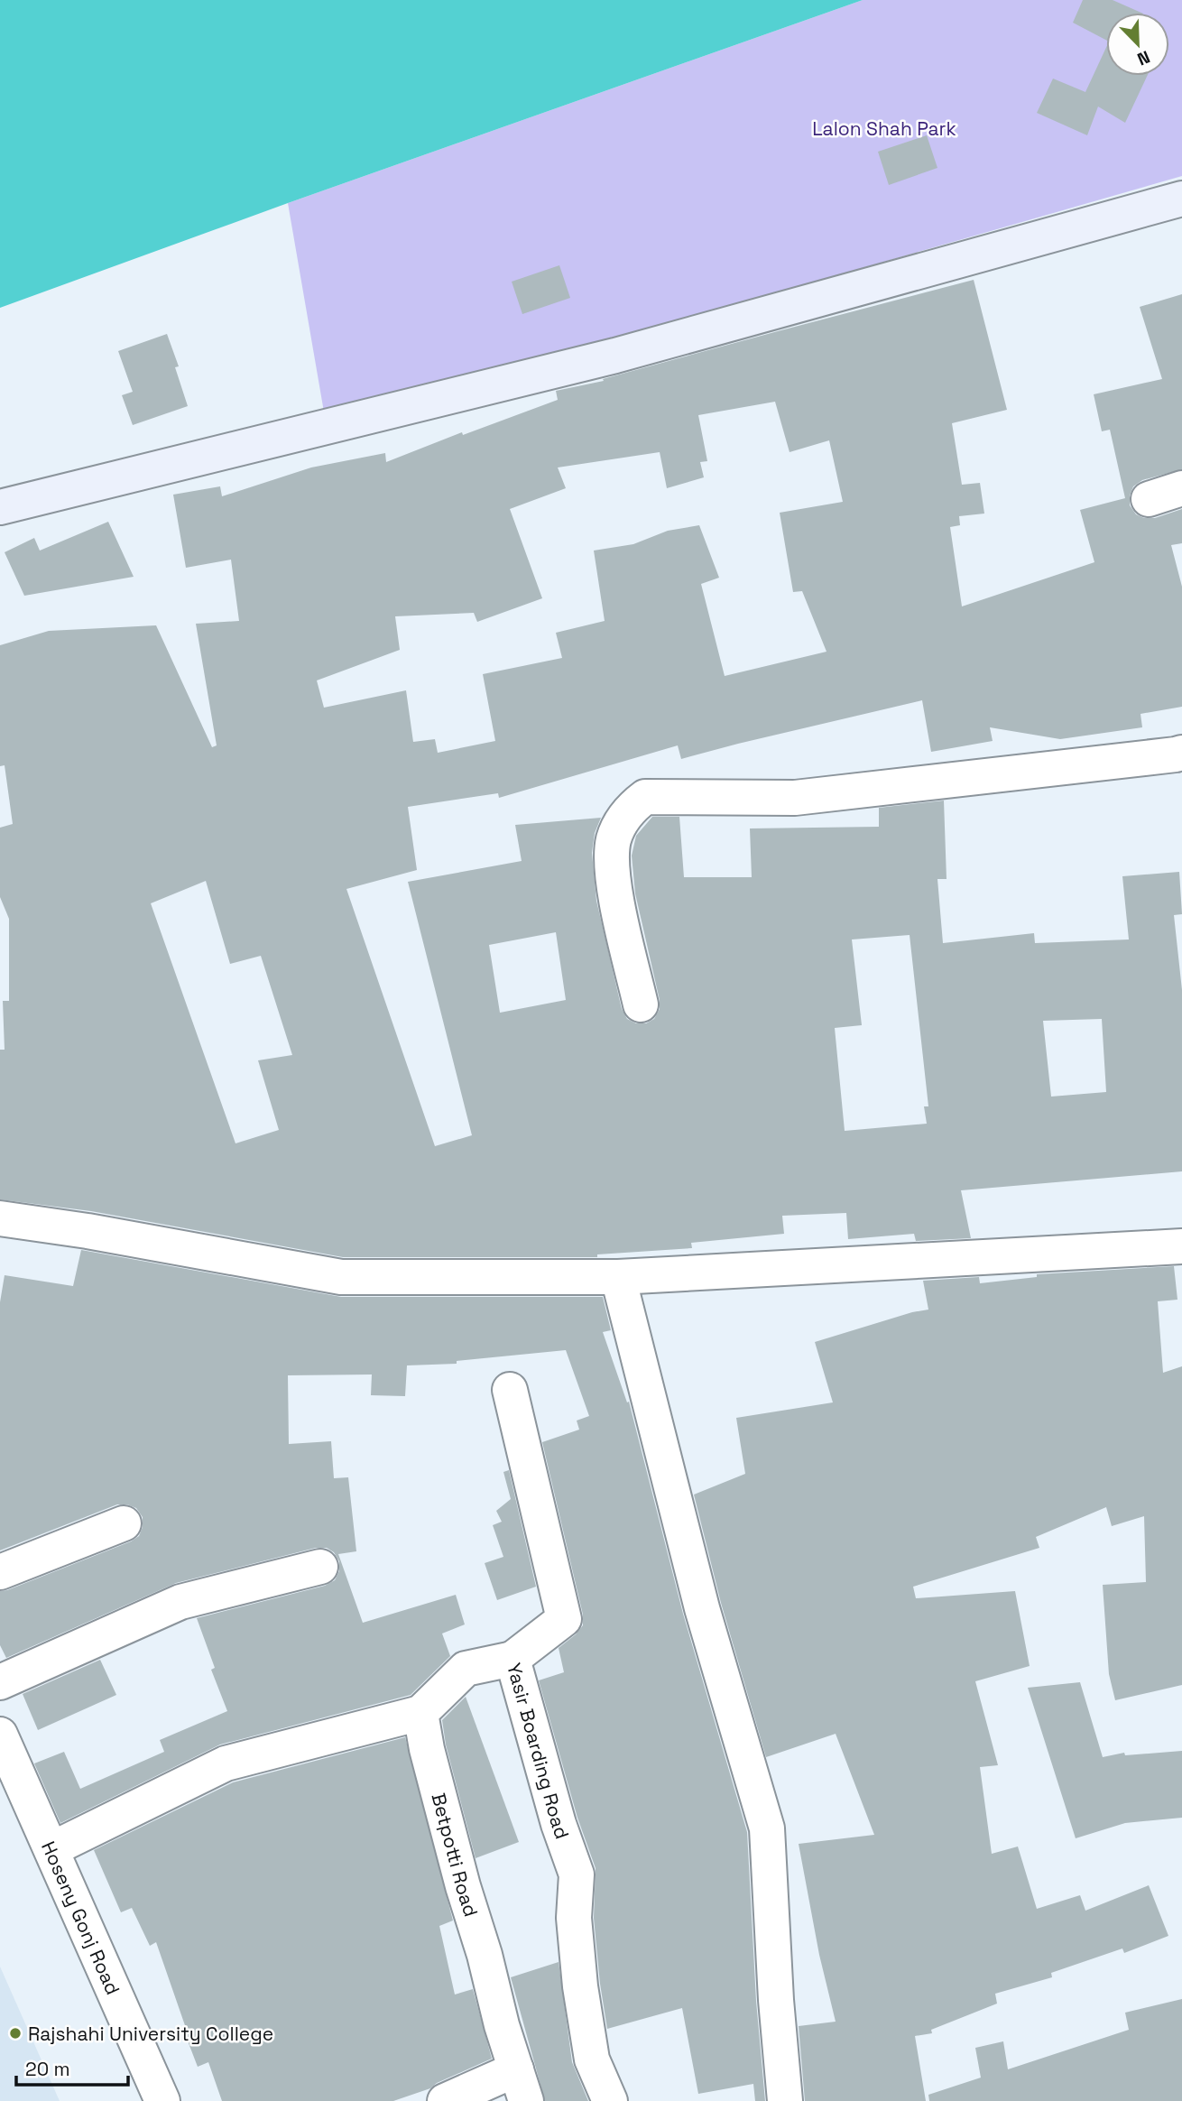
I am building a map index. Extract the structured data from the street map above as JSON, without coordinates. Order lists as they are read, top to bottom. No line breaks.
{"streets":{"street":["Yasir Boarding Road","Betpotti Road","Hoseny Gonj Road"]},"parks":["Lalon Shah Park"],"places":["Rajshahi University College"],"scale_bar":"20 m","north":"bottom right"}
